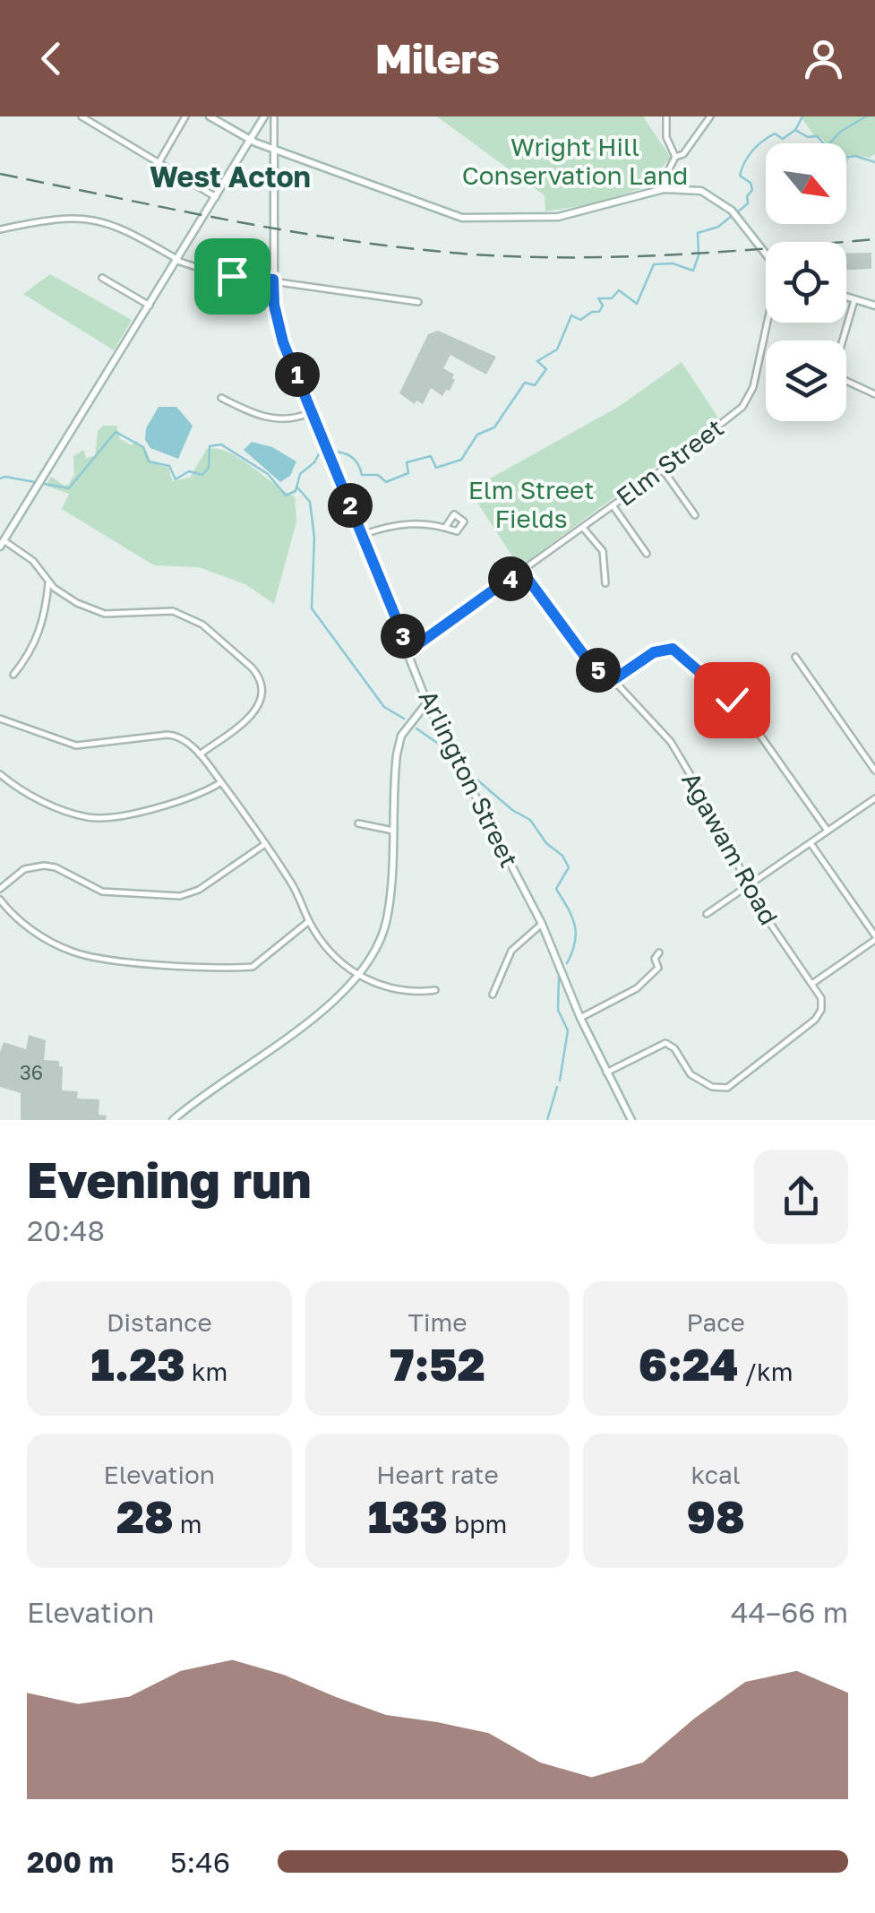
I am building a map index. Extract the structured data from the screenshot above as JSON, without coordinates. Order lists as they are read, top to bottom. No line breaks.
{"streets":{"street":["Elm Street","Arlington Street","Agawam Road"]},"crossings":[["Elm Street","Arlington Street"],["Elm Street","Agawam Road"]],"districts":["West Acton"],"parks":["Wright Hill Conservation Land","Elm Street Fields"],"house_numbers":["36"],"north":"bottom right","page":{"header":"Milers","pins":["1","2","4","3","5"],"heading":["Evening run","20:48"],"stats":[["Distance","1.23 km"],["Time","7:52"],["Pace","6:24 /km"],["Elevation","28 m"],["Heart rate","133 bpm"],["kcal","98"]],"chart":["Elevation","44–66 m"],"list":[{"name":"200 m","note":"5:46"}]}}
